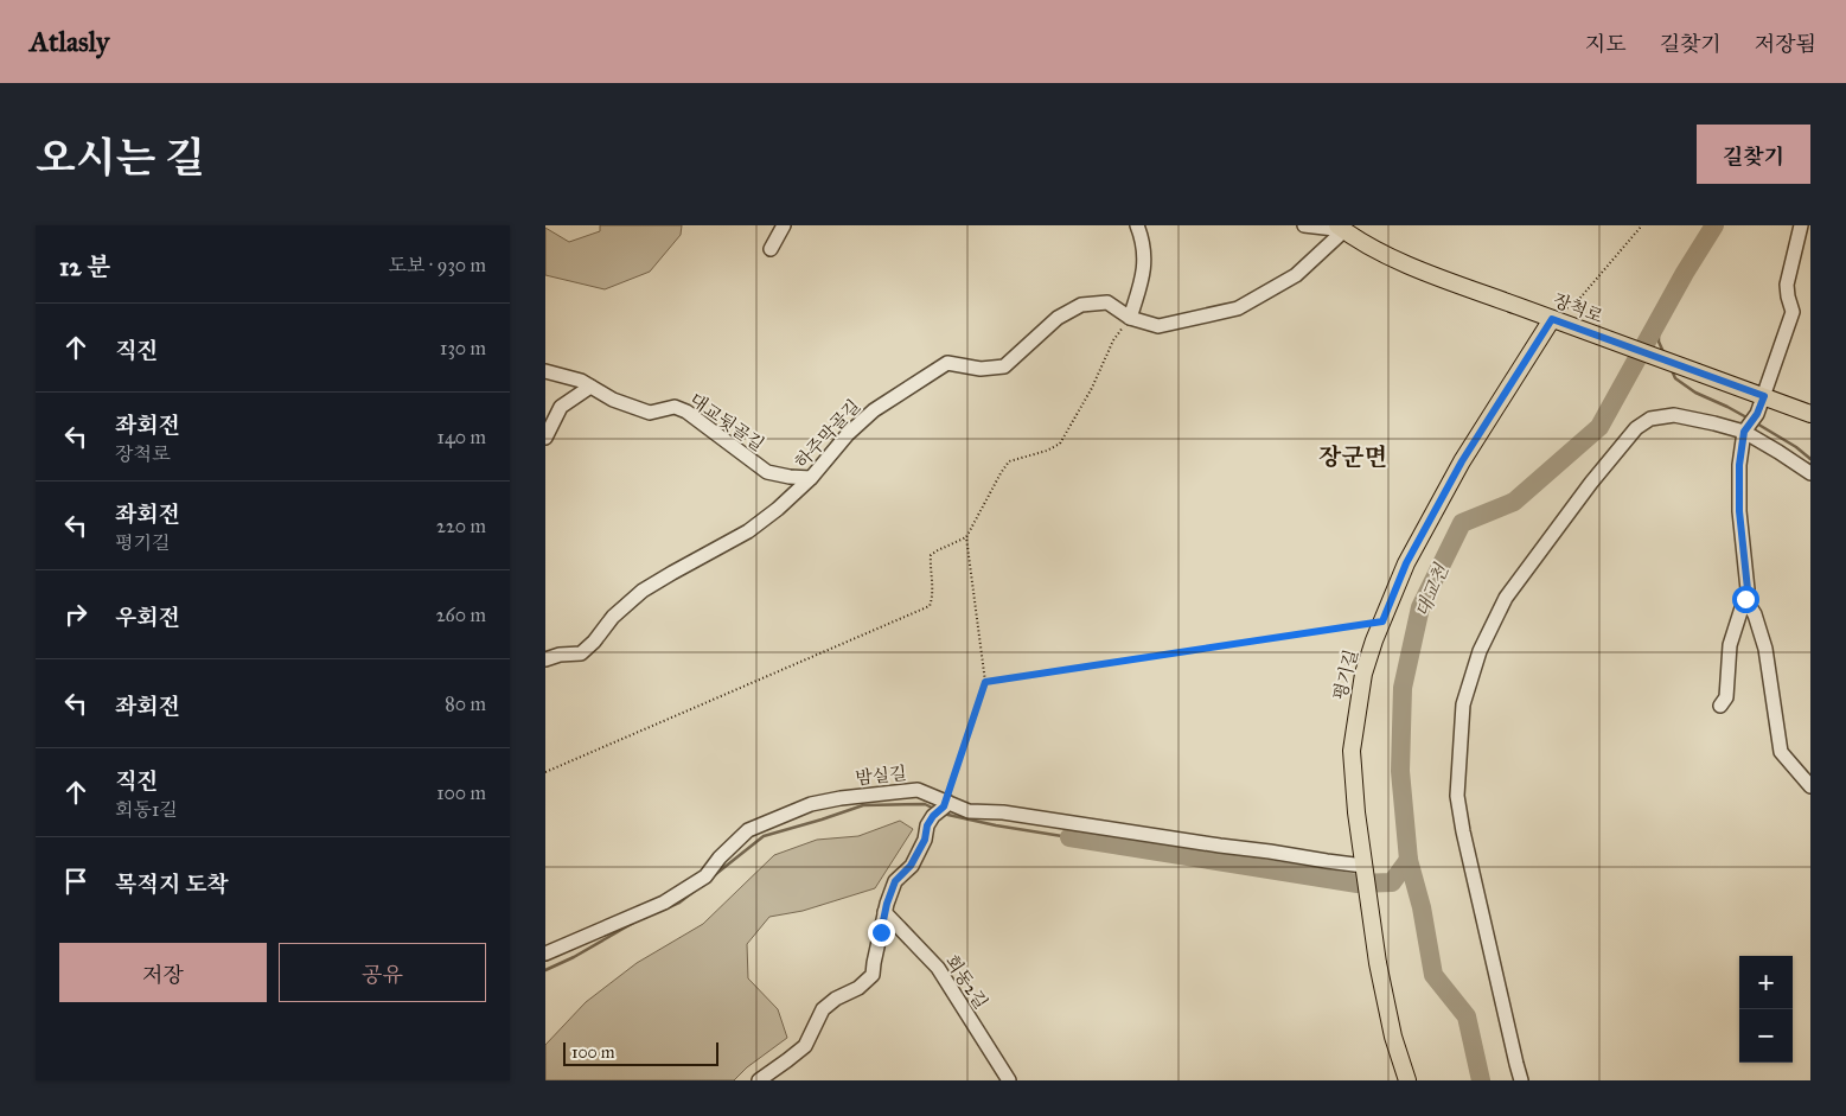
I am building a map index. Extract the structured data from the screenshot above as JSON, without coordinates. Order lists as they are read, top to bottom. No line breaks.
{"streets":{"main road":["장척로","평기길"],"street":["대교뒷골길","하주막골길","밤실길","회동2길"]},"crossings":[["장척로","하주막골길"],["장척로","평기길"],["대교뒷골길","하주막골길"],["평기길","밤실길"]],"districts":["장군면"],"water":["대교천"],"scale_bar":"100 m","page":{"header":"Atlasly","nav":["지도","길찾기","저장됨"],"title":"오시는 길","buttons":["길찾기",["저장","공유"]],"heading":["12 분","도보 · 930 m"],"list":[["직진","130 m"],["좌회전","장척로","140 m"],["좌회전","평기길","220 m"],["우회전","260 m"],["좌회전","80 m"],["직진","회동1길","100 m"],"목적지 도착"],"map_buttons":["+","−"],"scale":"100 m"}}
